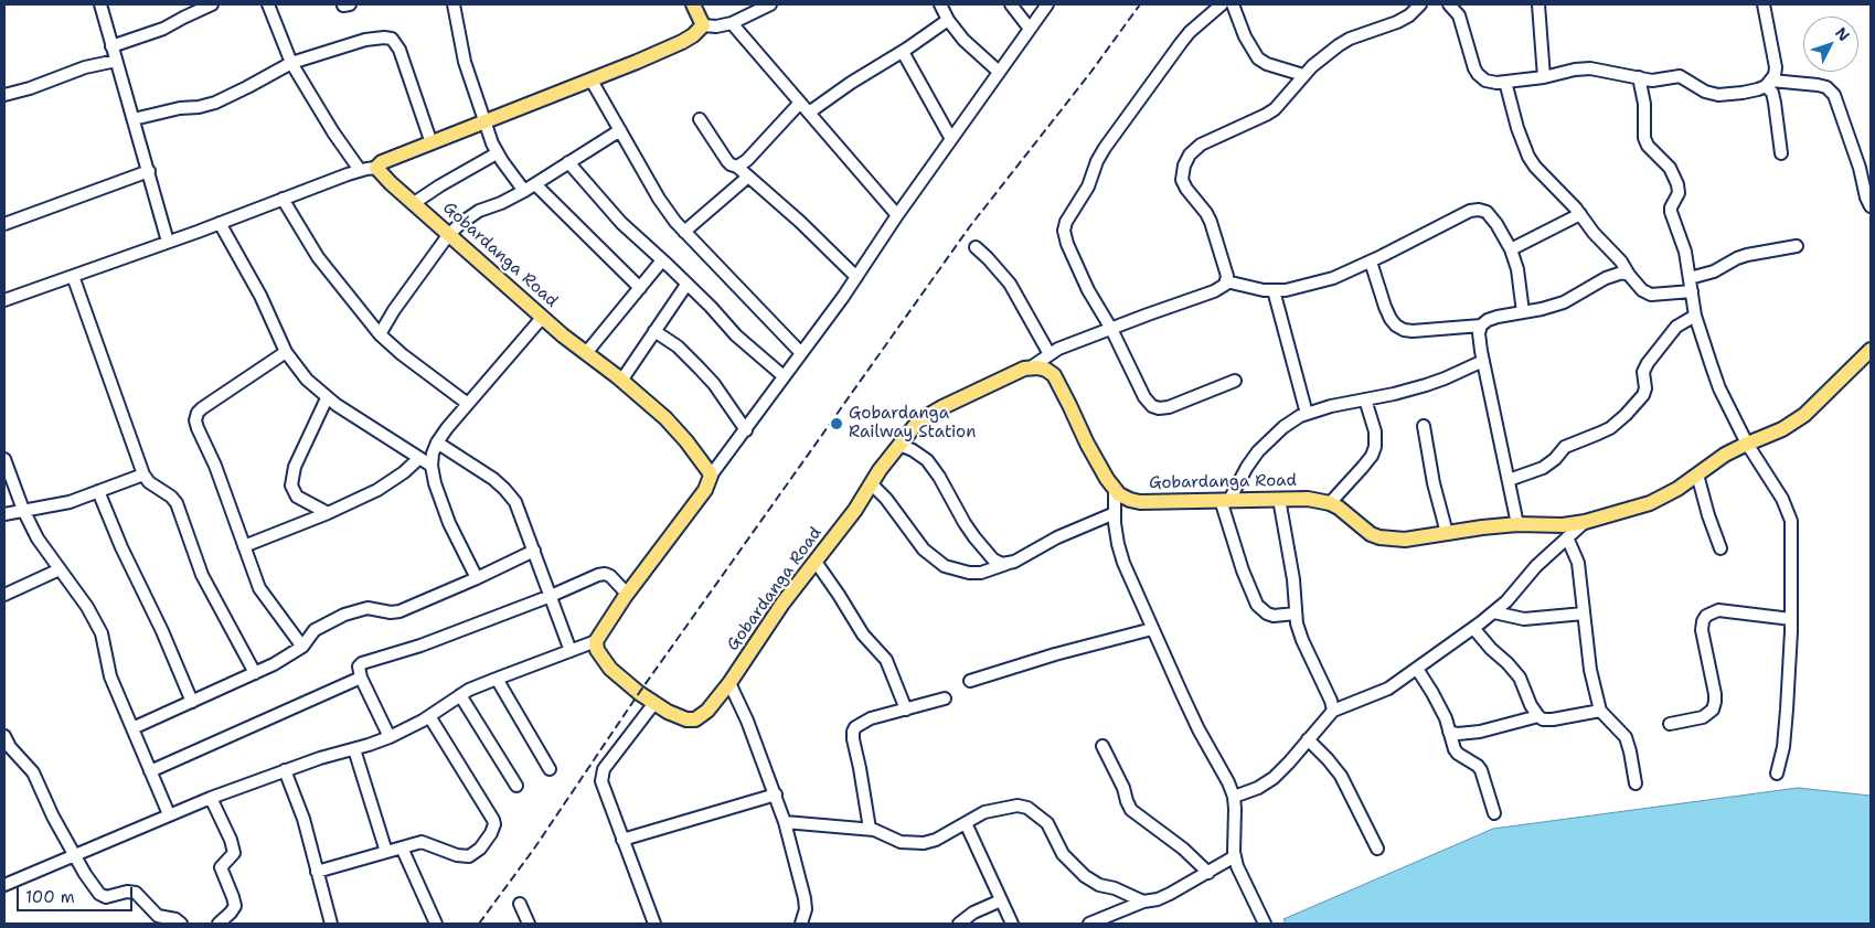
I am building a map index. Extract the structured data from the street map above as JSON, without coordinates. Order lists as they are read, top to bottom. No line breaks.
{"streets":{"main road":["Gobardanga Road"]},"places":["Gobardanga Railway Station"],"scale_bar":"100 m","north":"top right"}
